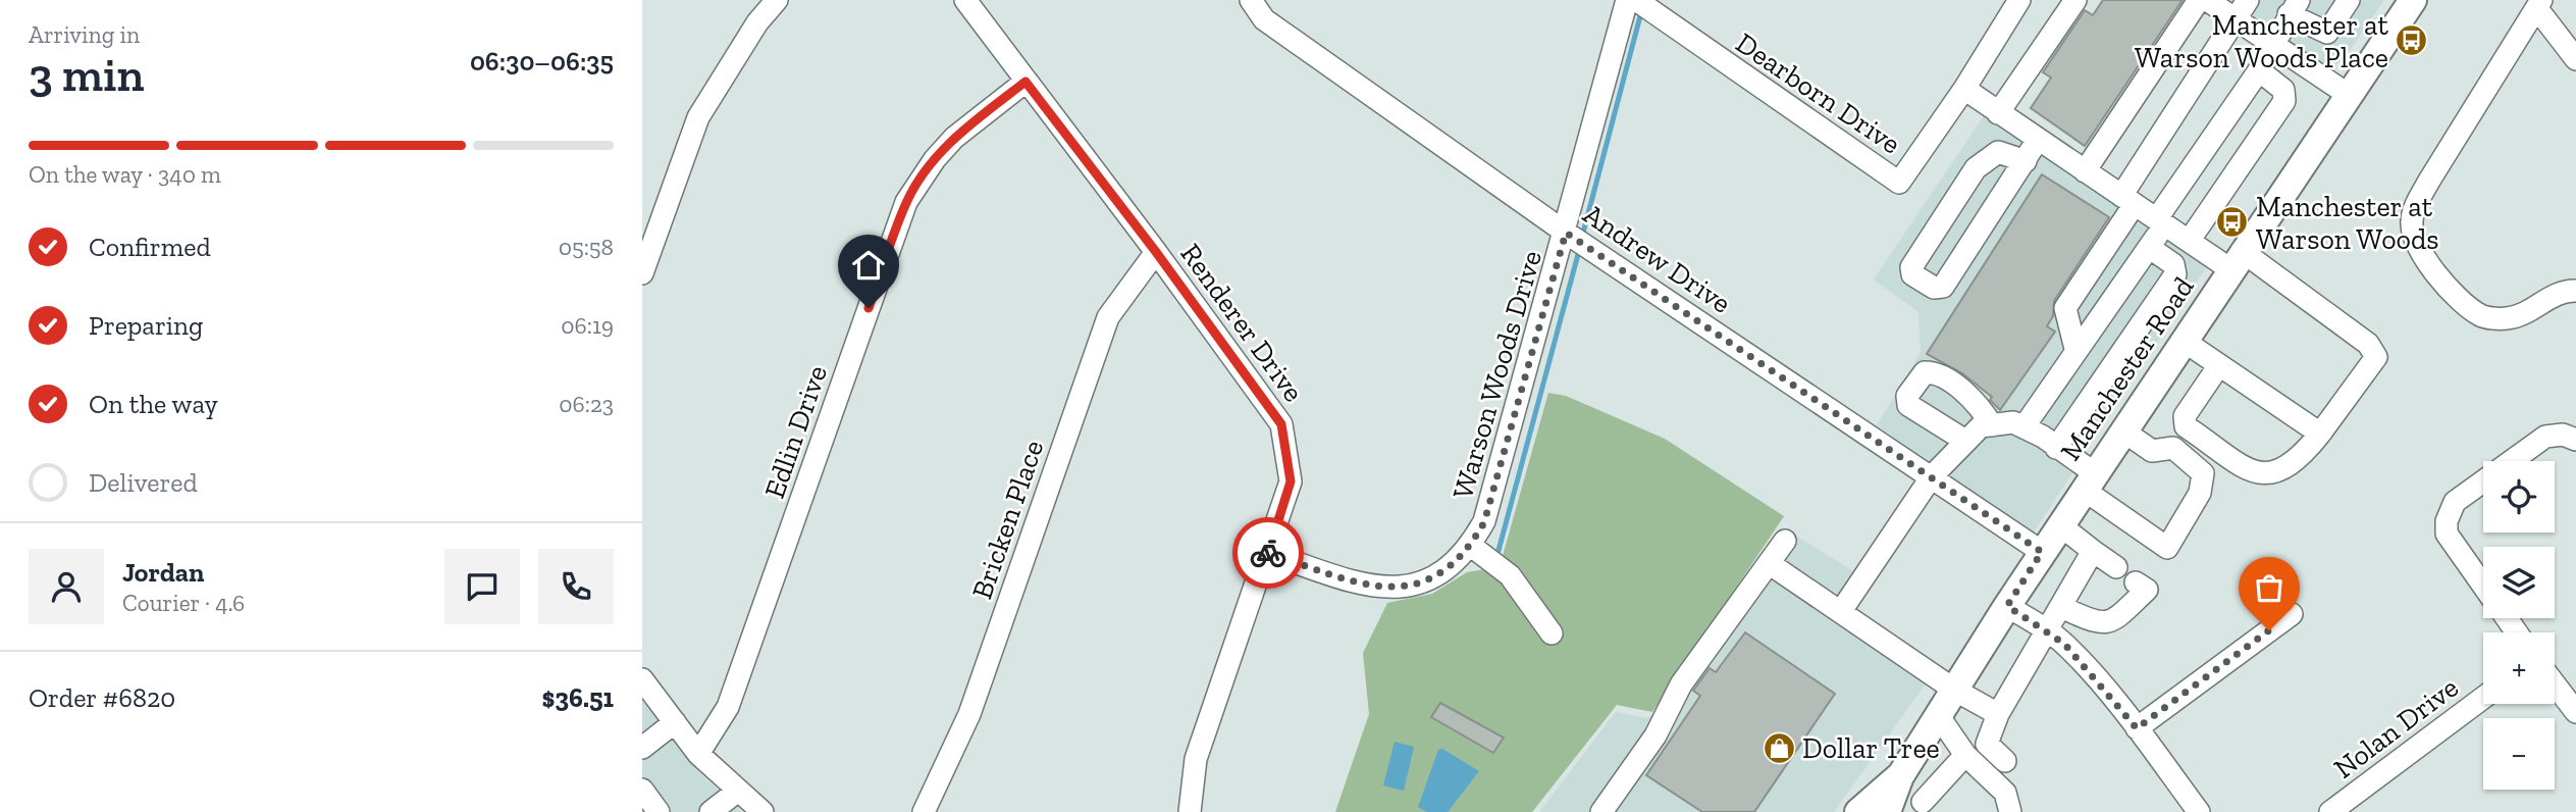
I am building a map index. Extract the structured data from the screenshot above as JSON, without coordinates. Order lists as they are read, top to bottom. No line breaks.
{"streets":{"main road":["Manchester Road"],"street":["Dearborn Drive","Andrew Drive","Renderer Drive","Warson Woods Drive","Edlin Drive","Bricken Place","Nolan Drive"]},"crossings":[["Andrew Drive","Manchester Road"],["Andrew Drive","Warson Woods Drive"],["Renderer Drive","Warson Woods Drive"],["Renderer Drive","Edlin Drive"],["Renderer Drive","Bricken Place"]],"places":{"bus stop":["Manchester at Warson Woods Place","Manchester at Warson Woods"],"shop":["Dollar Tree"]},"page":{"heading":["3 min","Arriving in","06:30–06:35"],"panel":["Jordan","Courier · 4.6","Order #6820","$36.51"],"bar":"On the way · 340 m","list":[["Confirmed","05:58"],["Preparing","06:19"],["On the way","06:23"],"Delivered"],"map_buttons":["+","−"]}}
